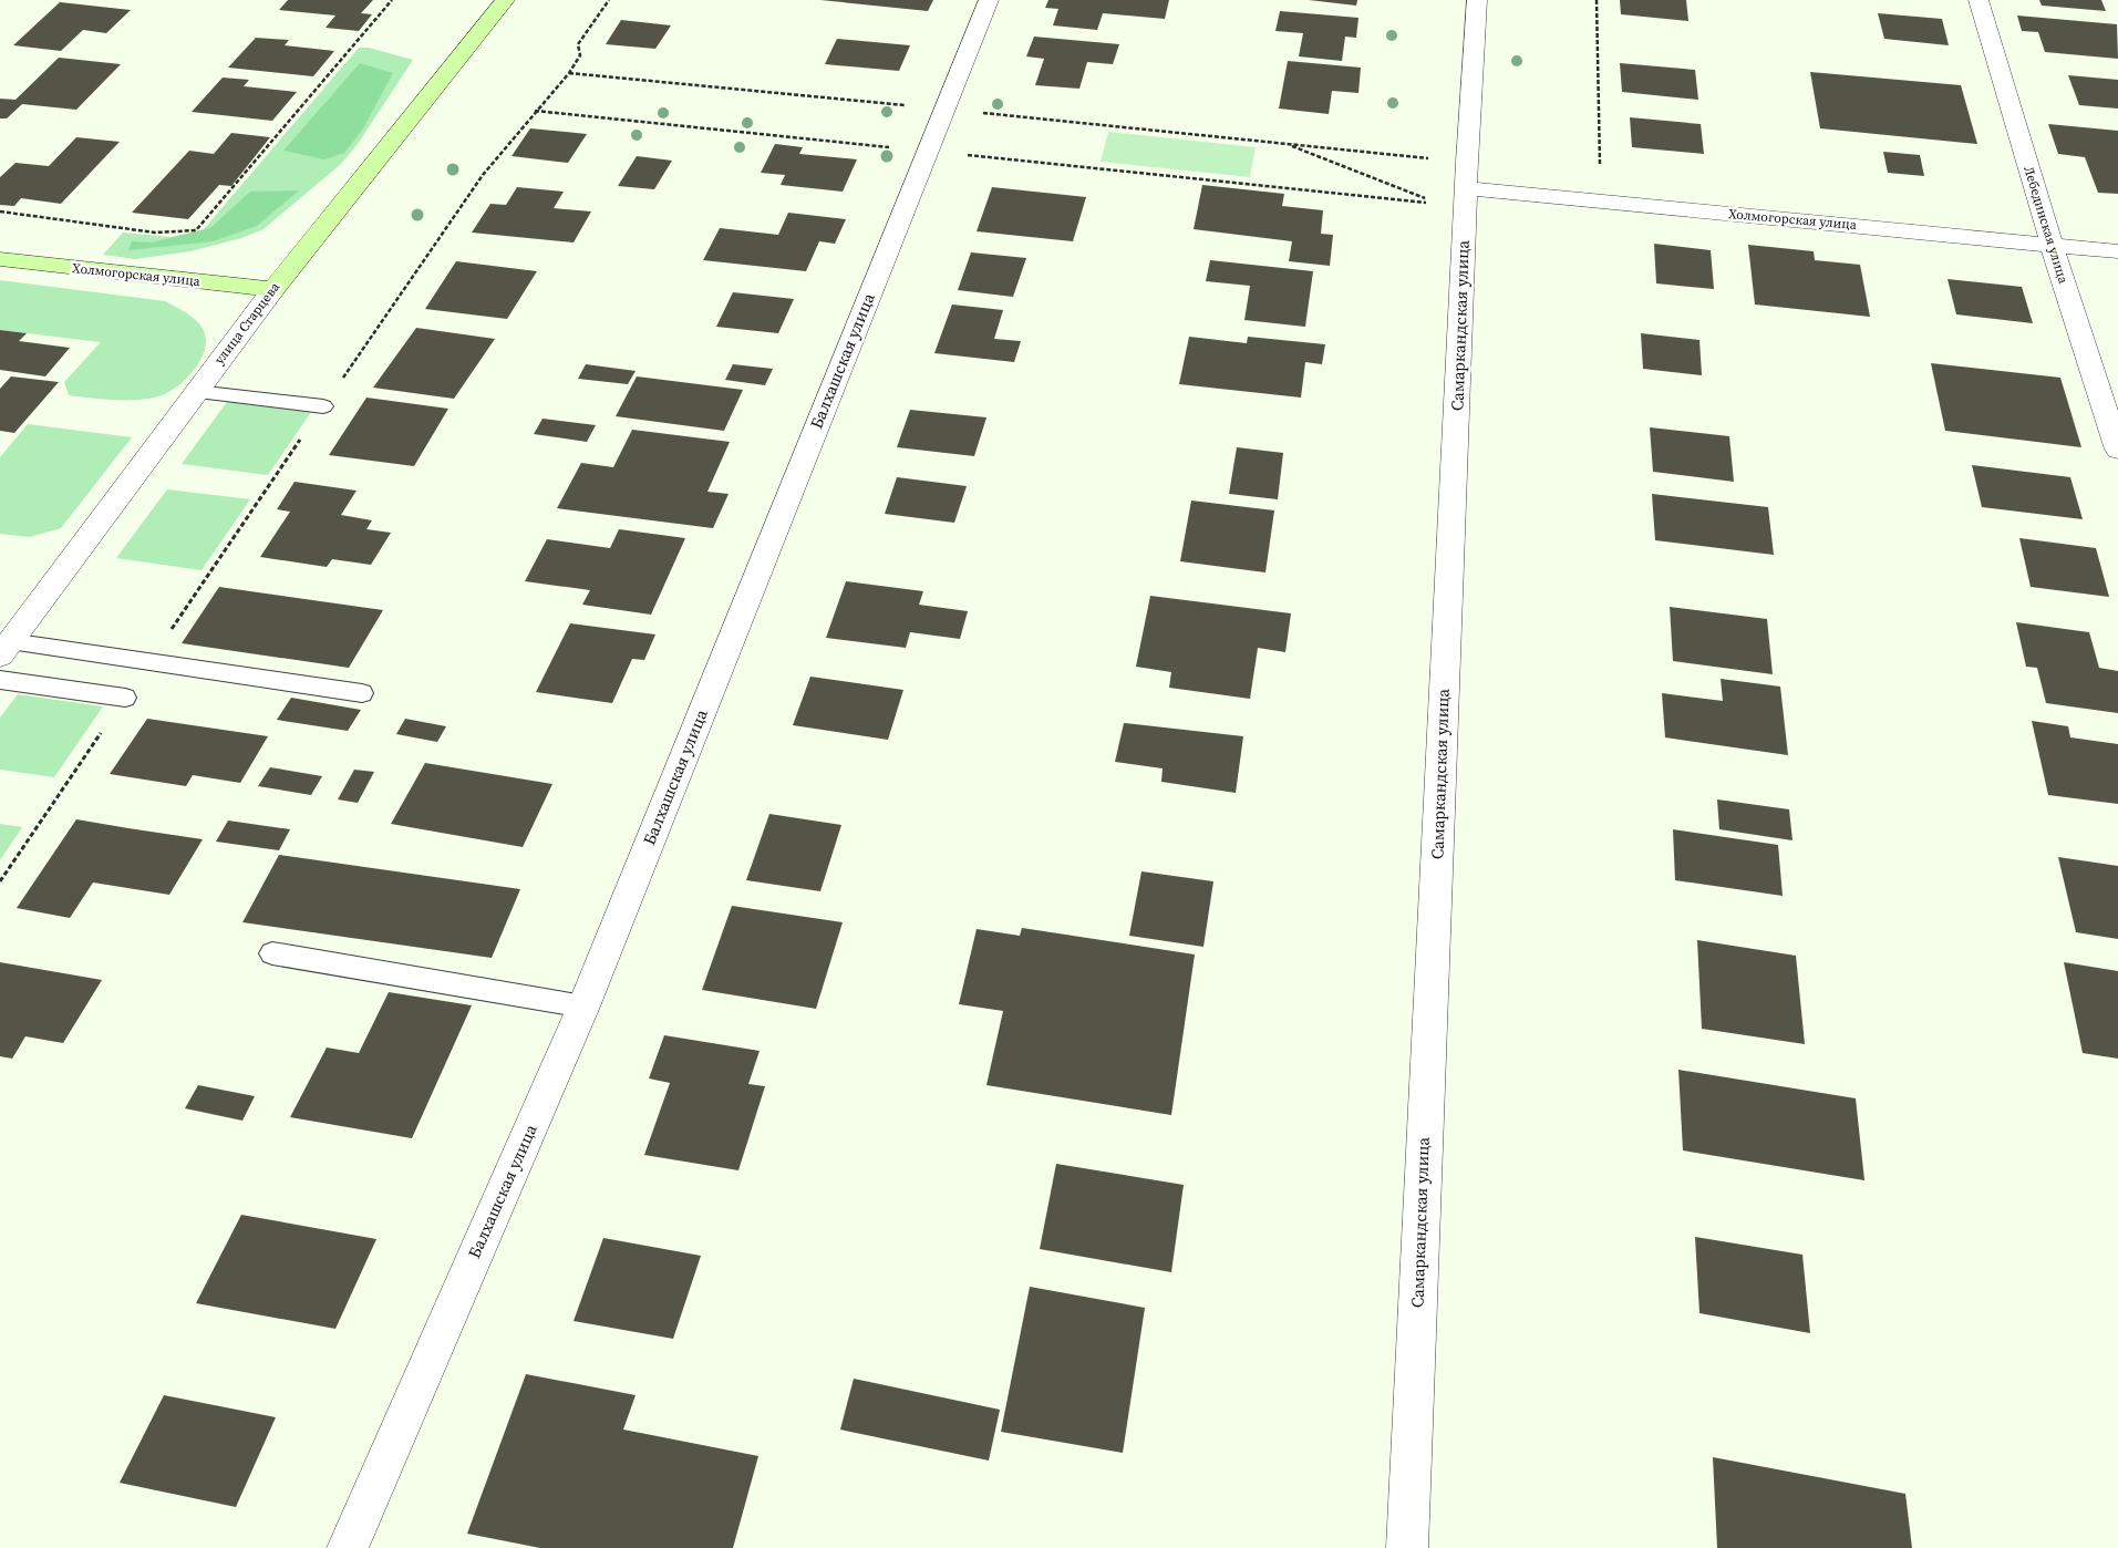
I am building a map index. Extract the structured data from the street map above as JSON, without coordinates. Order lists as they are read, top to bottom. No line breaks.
{"streets":{"main road":["Холмогорская улица","улица Старцева"],"street":["Лебединская улица","Самаркандская улица","Балхашская улица"]},"crossings":[["Холмогорская улица","Лебединская улица"],["Холмогорская улица","улица Старцева"],["Холмогорская улица","Самаркандская улица"]]}
